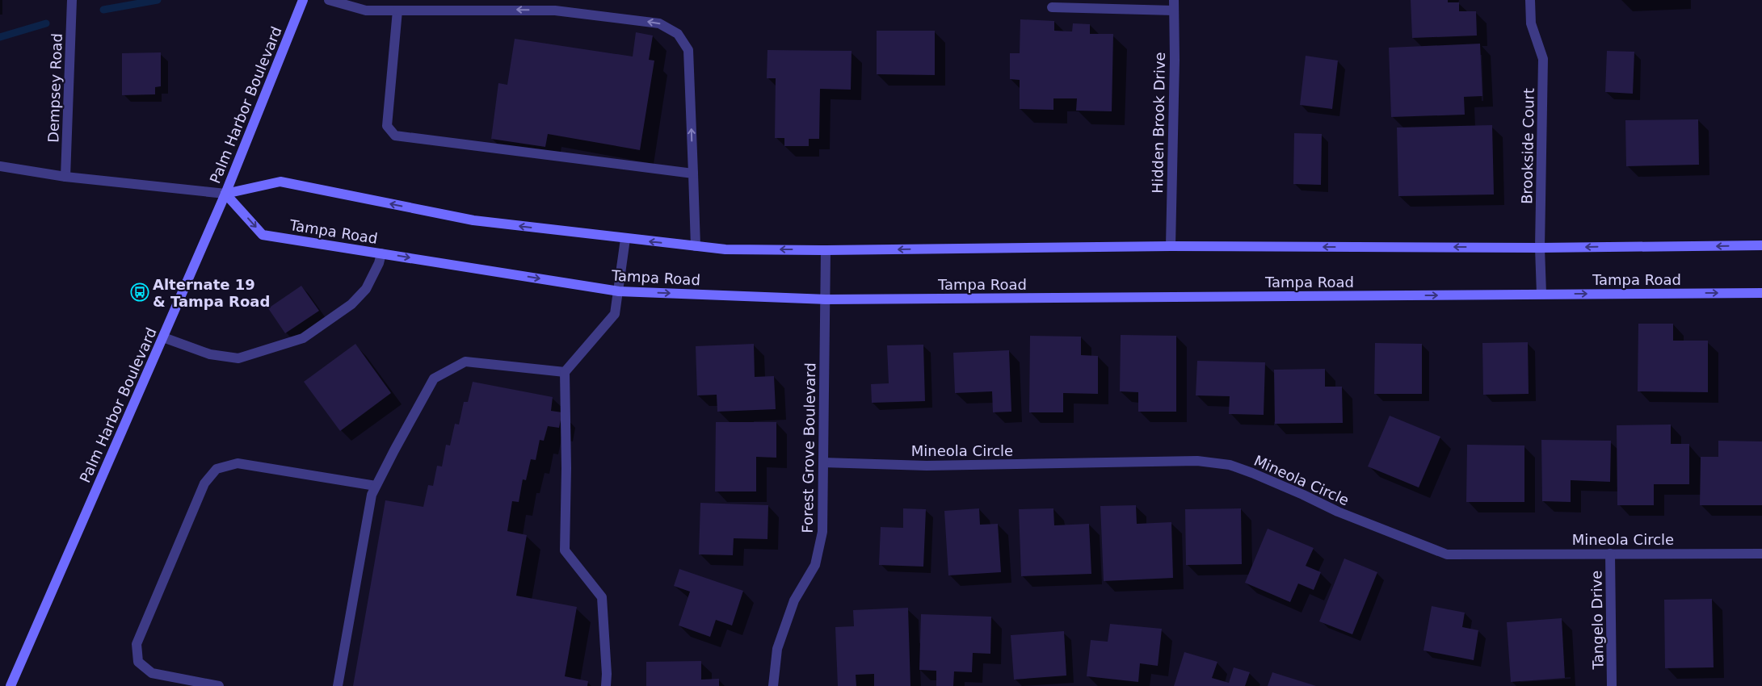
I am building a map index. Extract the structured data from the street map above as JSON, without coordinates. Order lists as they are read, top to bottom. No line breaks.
{"streets":{"main road":["Palm Harbor Boulevard","Tampa Road"],"street":["Dempsey Road","Hidden Brook Drive","Brookside Court","Forest Grove Boulevard","Mineola Circle","Tangelo Drive"]},"crossings":[["Palm Harbor Boulevard","Tampa Road"],["Brookside Court","Tampa Road"],["Tampa Road","Forest Grove Boulevard"],["Forest Grove Boulevard","Mineola Circle"],["Mineola Circle","Tangelo Drive"]],"places":{"bus stop":["Alternate 19 & Tampa Road"]}}
